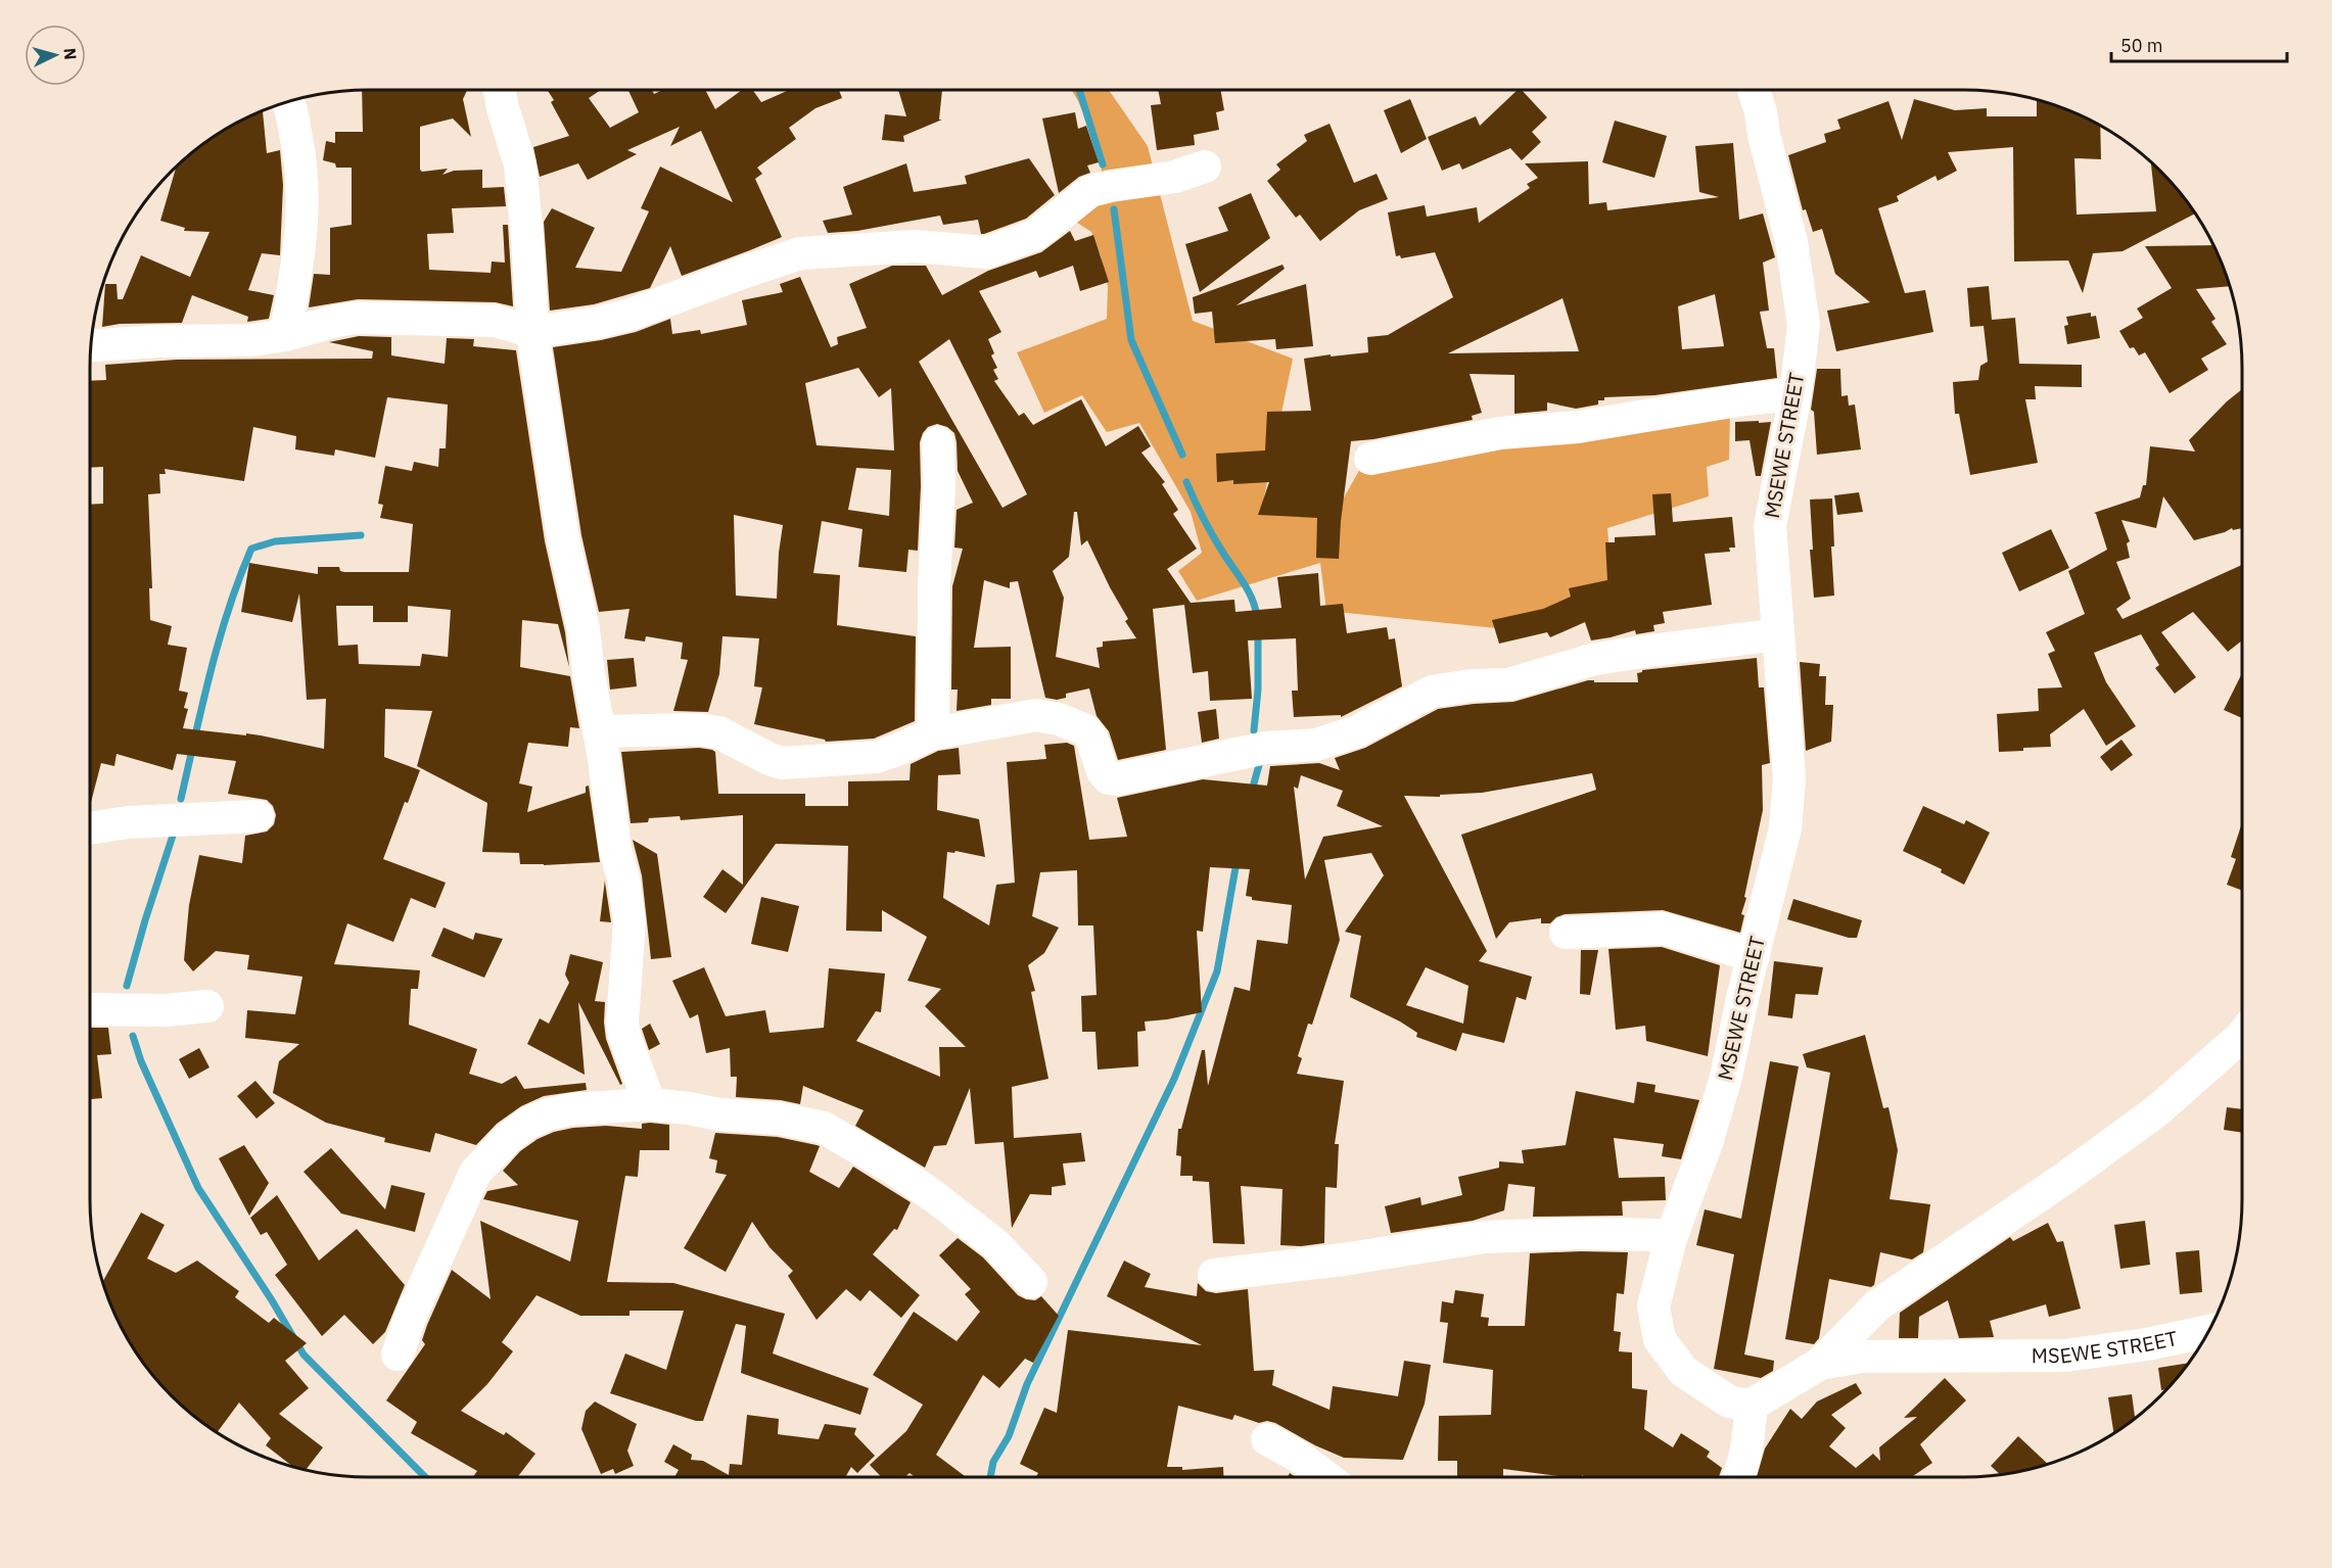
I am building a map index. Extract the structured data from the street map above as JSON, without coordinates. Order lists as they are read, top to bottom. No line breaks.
{"streets":{"street":["MSEWE STREET"]},"scale_bar":"50 m","north":"right"}
